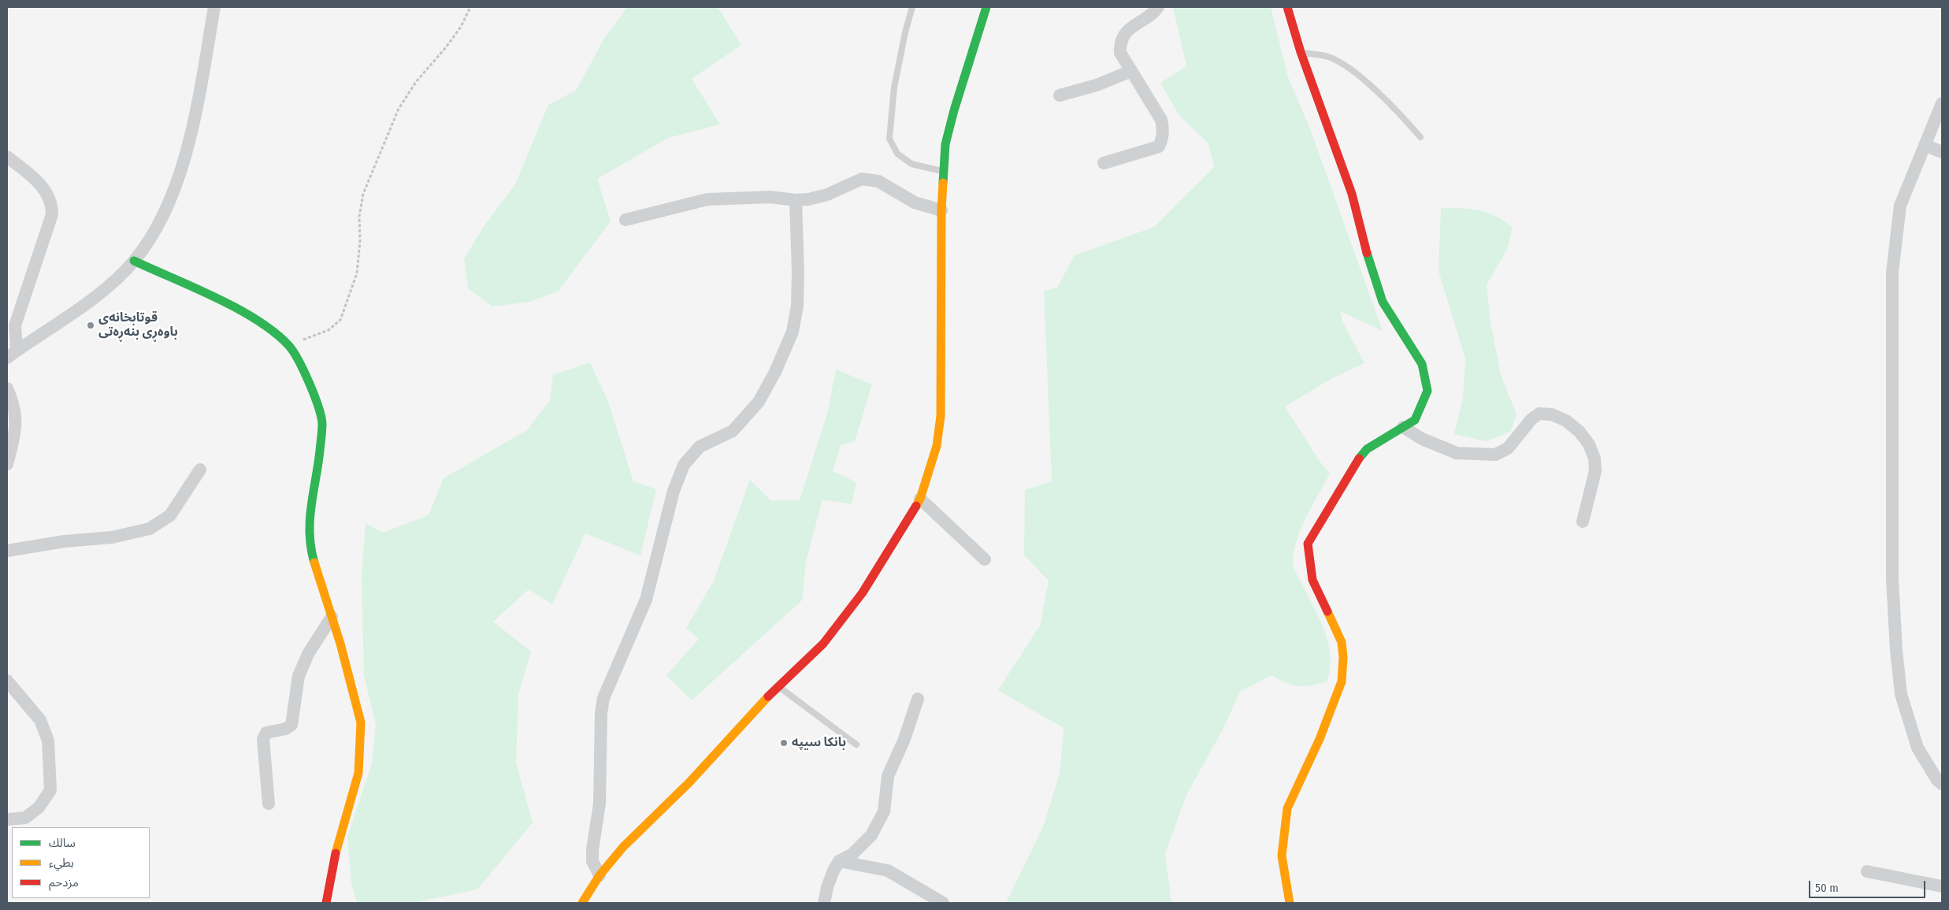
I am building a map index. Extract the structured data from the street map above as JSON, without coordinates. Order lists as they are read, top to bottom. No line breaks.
{"places":["قوتابخانەی باوەڕی بنەڕەتی","بانکا سیپە"],"legend":["سالك","بطيء","مزدحم"],"scale_bar":"50 m"}
